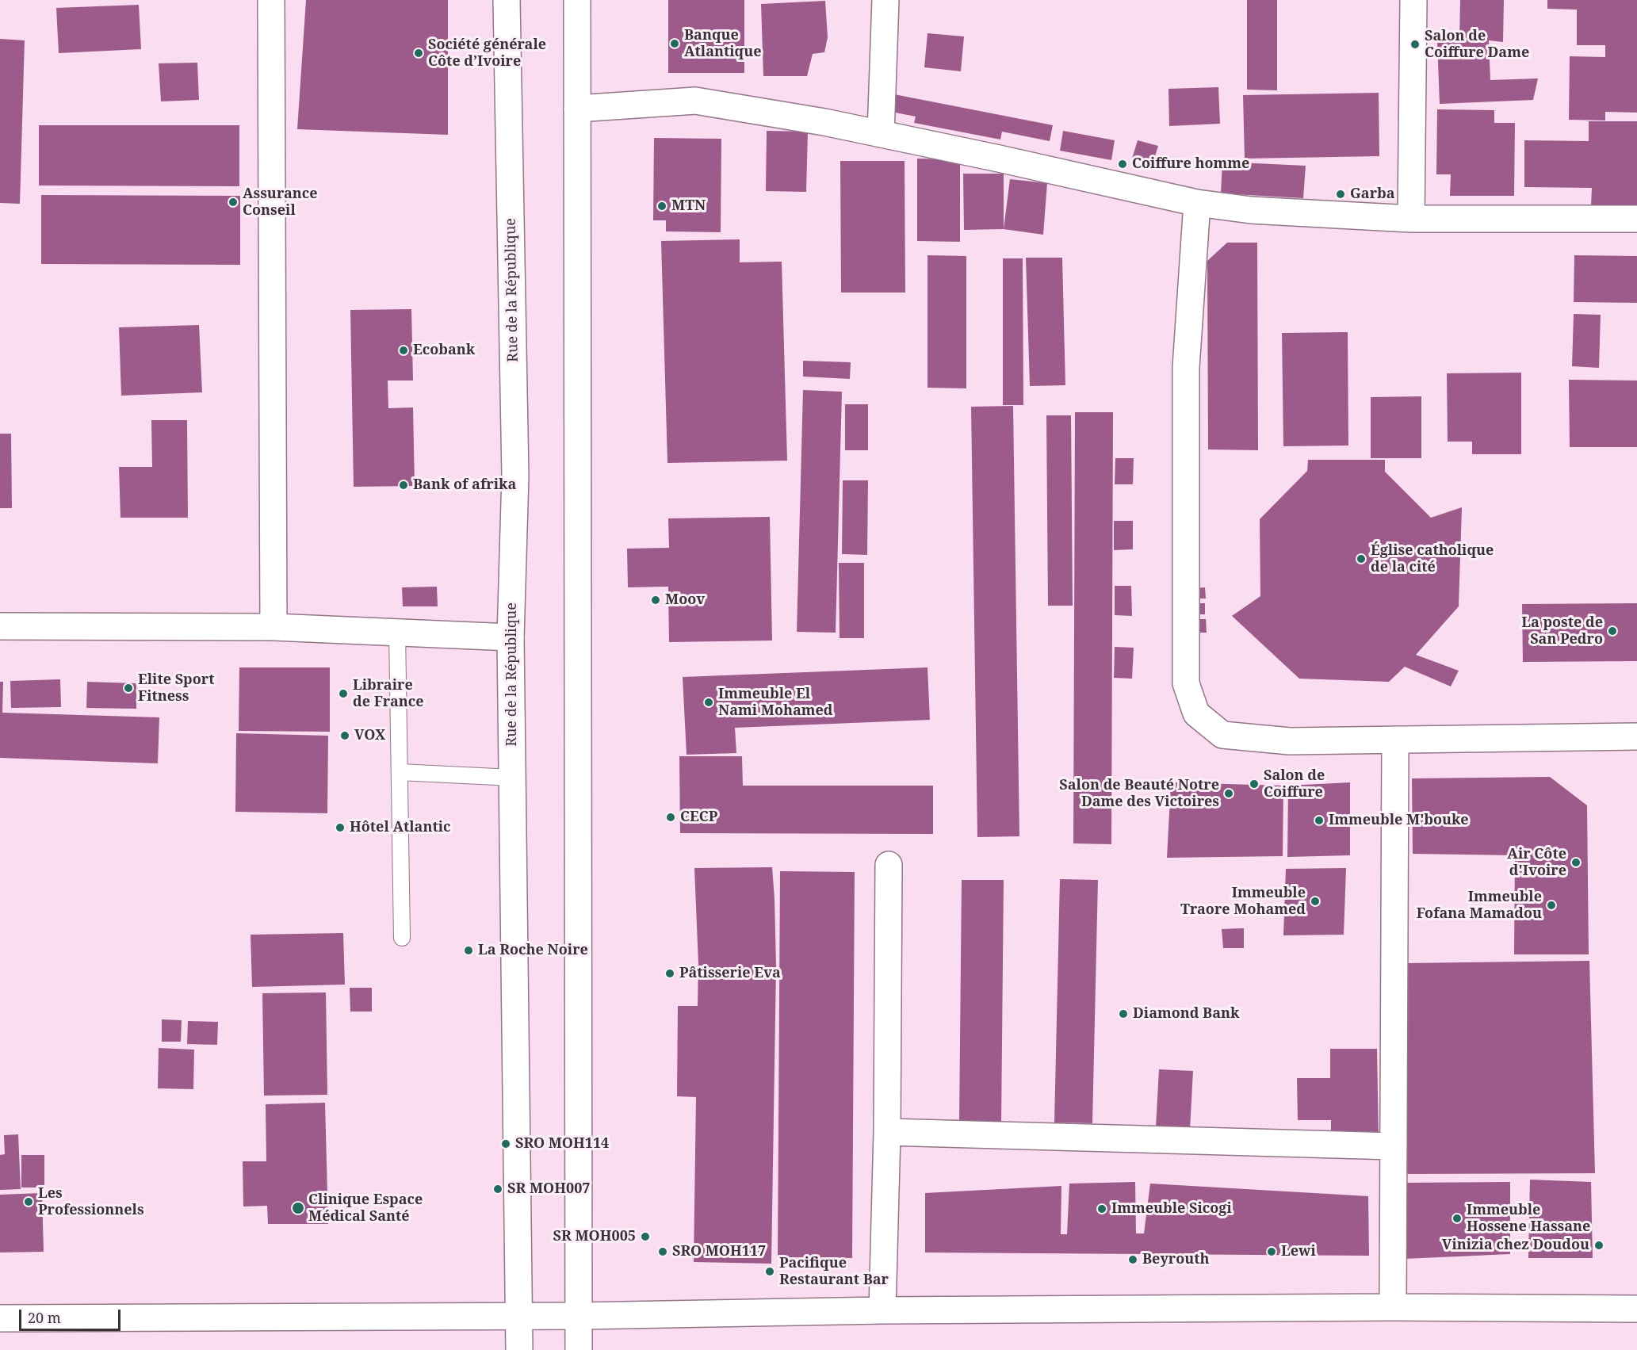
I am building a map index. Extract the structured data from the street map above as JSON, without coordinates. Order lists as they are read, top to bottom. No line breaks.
{"streets":{"street":["Rue de la République"]},"places":["Banque Atlantique","Salon de Coiffure Dame","Société générale Côte d’Ivoire","Coiffure homme","Garba","Assurance Conseil","MTN","Ecobank","Bank of afrika","Église catholique de la cité","Moov","La poste de San Pedro","Elite Sport Fitness","Libraire de France","Immeuble El Nami Mohamed","VOX","Salon de Coiffure","Salon de Beauté Notre Dame des Victoires","CECP","Immeuble M'bouke","Hôtel Atlantic","Air Côte d'Ivoire","Immeuble Traore Mohamed","Immeuble Fofana Mamadou","La Roche Noire","Pâtisserie Eva","Diamond Bank","SRO MOH114","SR MOH007","Les Professionnels","Clinique Espace Médical Santé","Immeuble Sicogi","Immeuble Hossene Hassane","SR MOH005","Vinizia chez Doudou","SRO MOH117","Lewi","Beyrouth","Pacifique Restaurant Bar"],"scale_bar":"20 m"}
